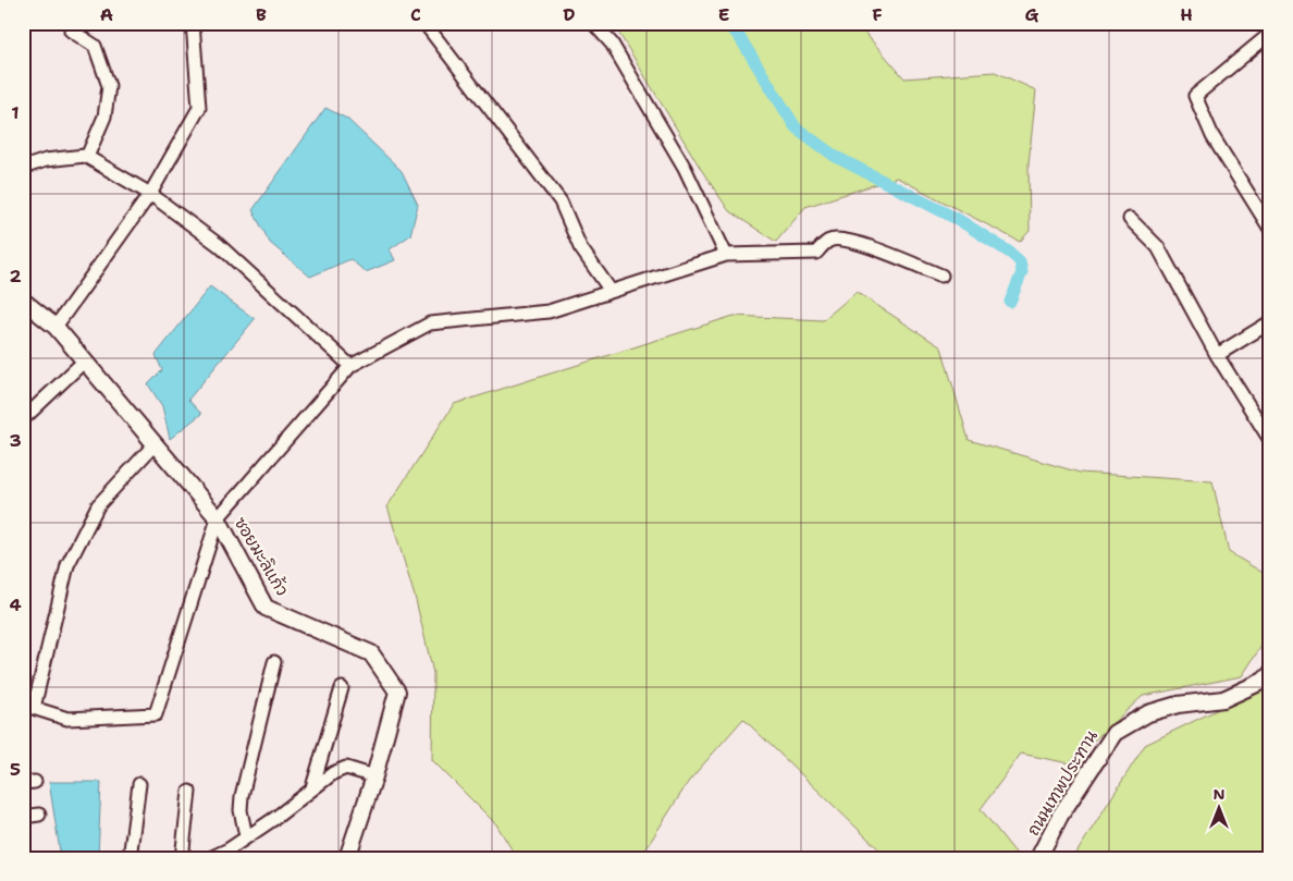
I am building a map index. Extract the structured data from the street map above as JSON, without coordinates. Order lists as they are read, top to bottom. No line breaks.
{"streets":{"street":["ซอยมะลิแก้ว","ถนนเทพประทาน"]},"north":"top","grid":{"columns":["A","B","C","D","E","F","G","H"],"rows":["1","2","3","4","5"]}}
